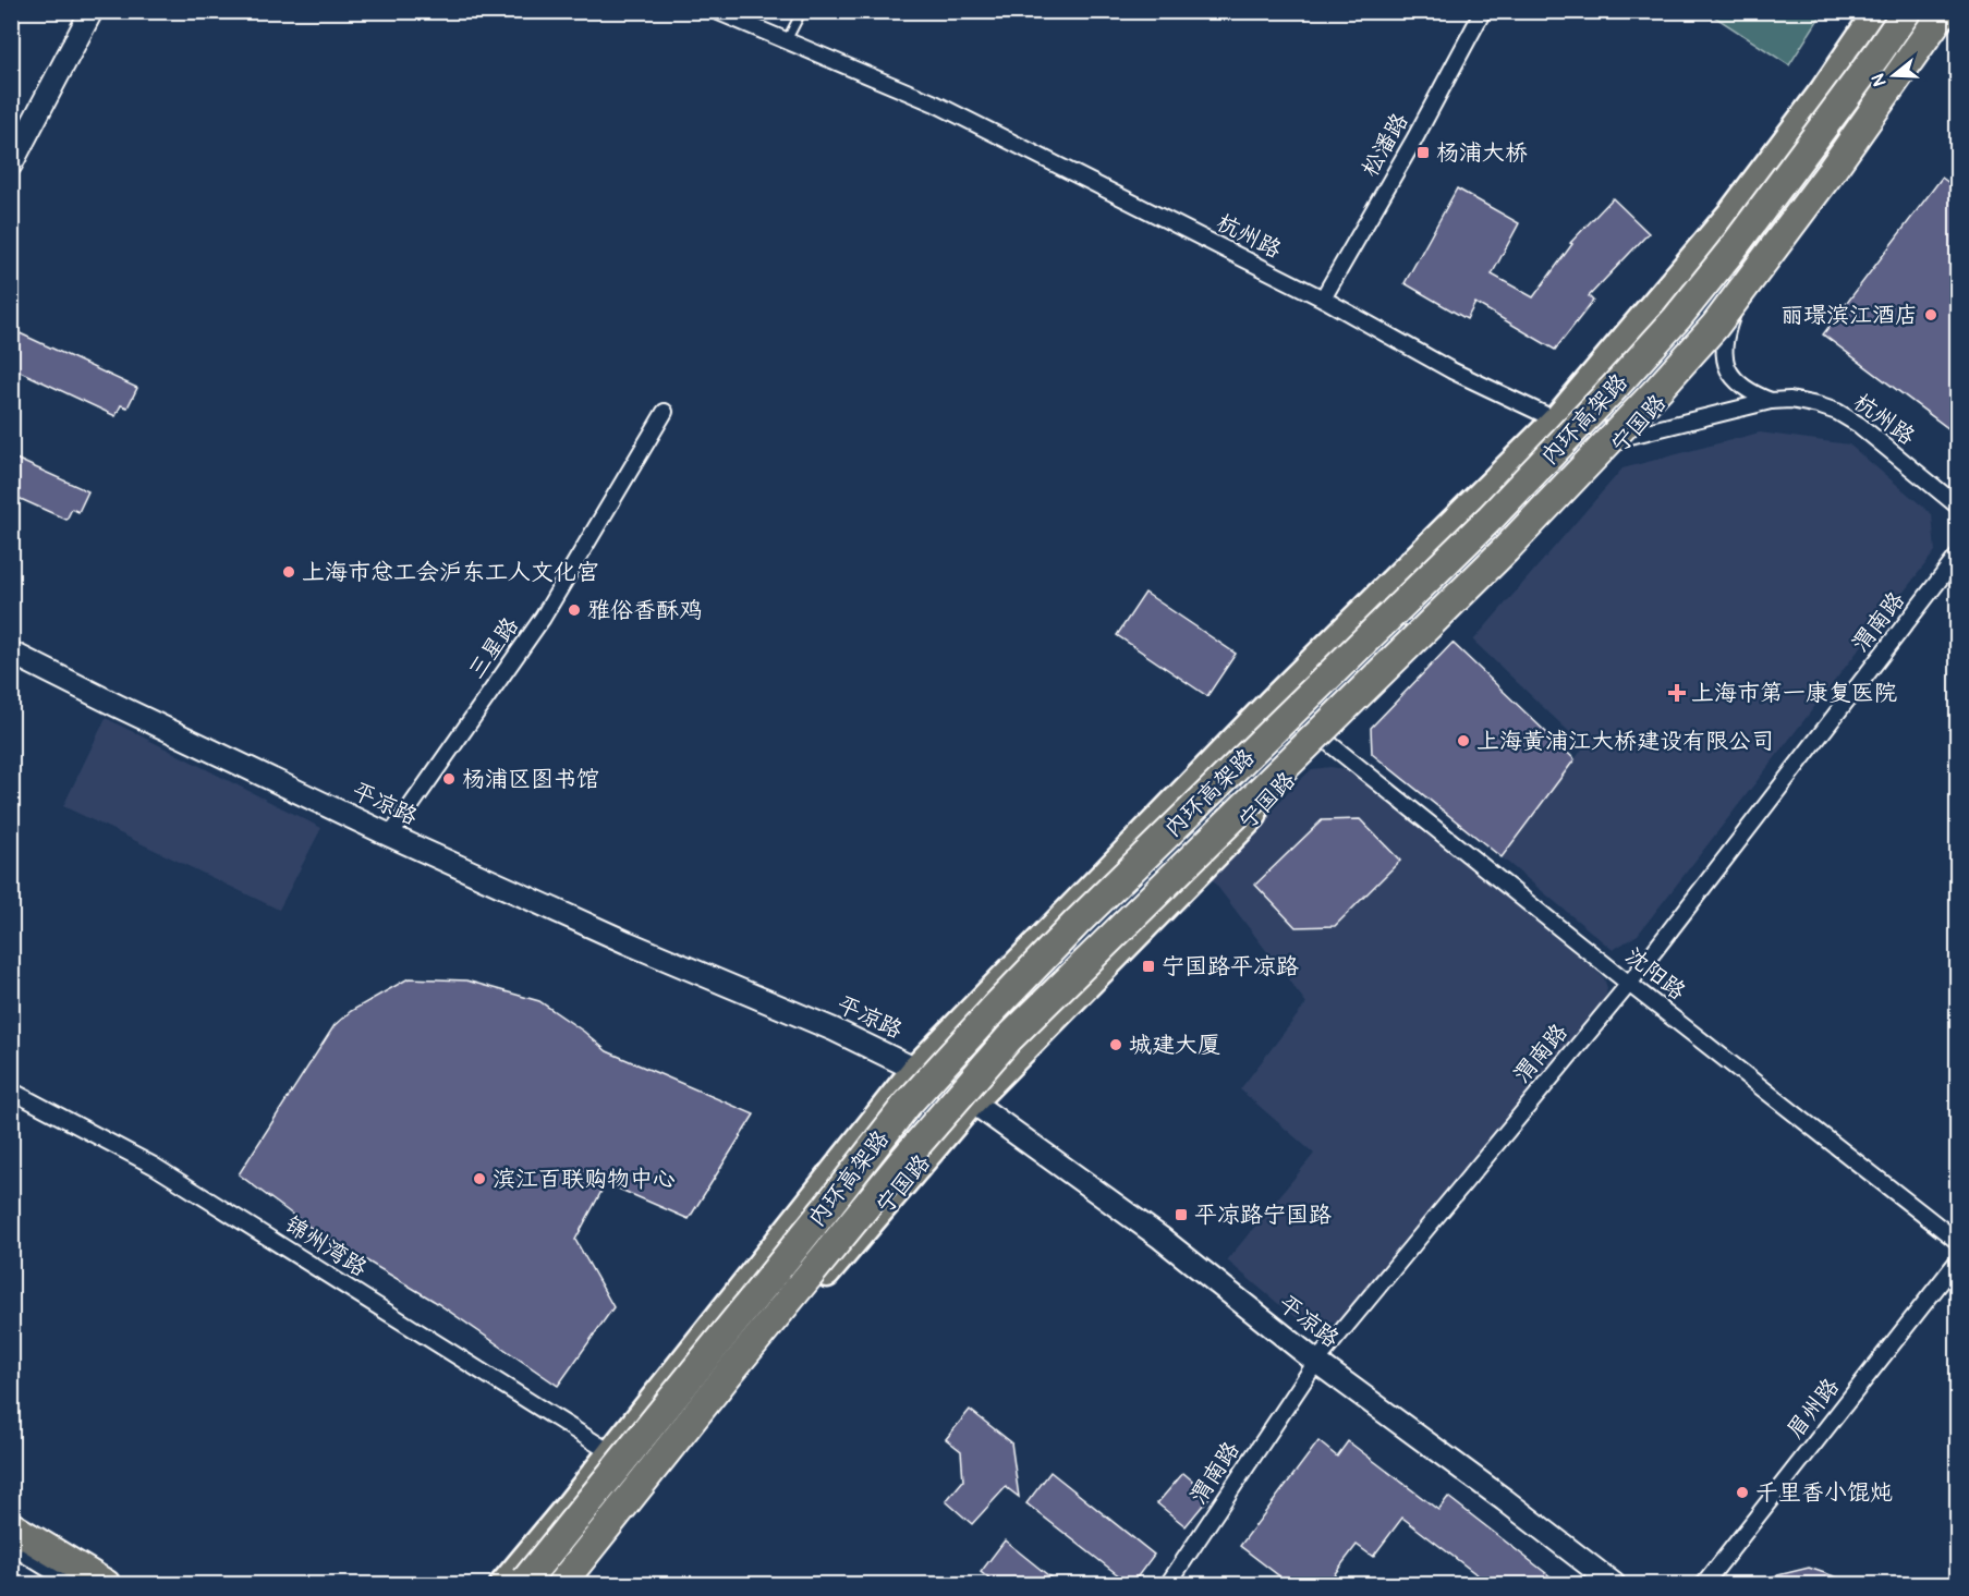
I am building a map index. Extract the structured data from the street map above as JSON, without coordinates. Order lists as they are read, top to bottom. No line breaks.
{"streets":{"highway":["内环高架路"],"main road":["宁国路","平凉路"],"street":["松潘路","杭州路","渭南路","三星路","沈阳路","锦州湾路","眉州路"]},"crossings":[["松潘路","杭州路"],["杭州路","宁国路"],["宁国路","平凉路"],["宁国路","沈阳路"],["渭南路","平凉路"],["渭南路","沈阳路"],["三星路","平凉路"]],"places":{"transit":["杨浦大桥","宁国路平凉路","平凉路宁国路"],"other":["丽璟滨江酒店","上海市总工会沪东工人文化宫","雅俗香酥鸡","上海黄浦江大桥建设有限公司","杨浦区图书馆","城建大厦","滨江百联购物中心","千里香小馄炖"],"health":["上海市第一康复医院"]},"north":"left"}
